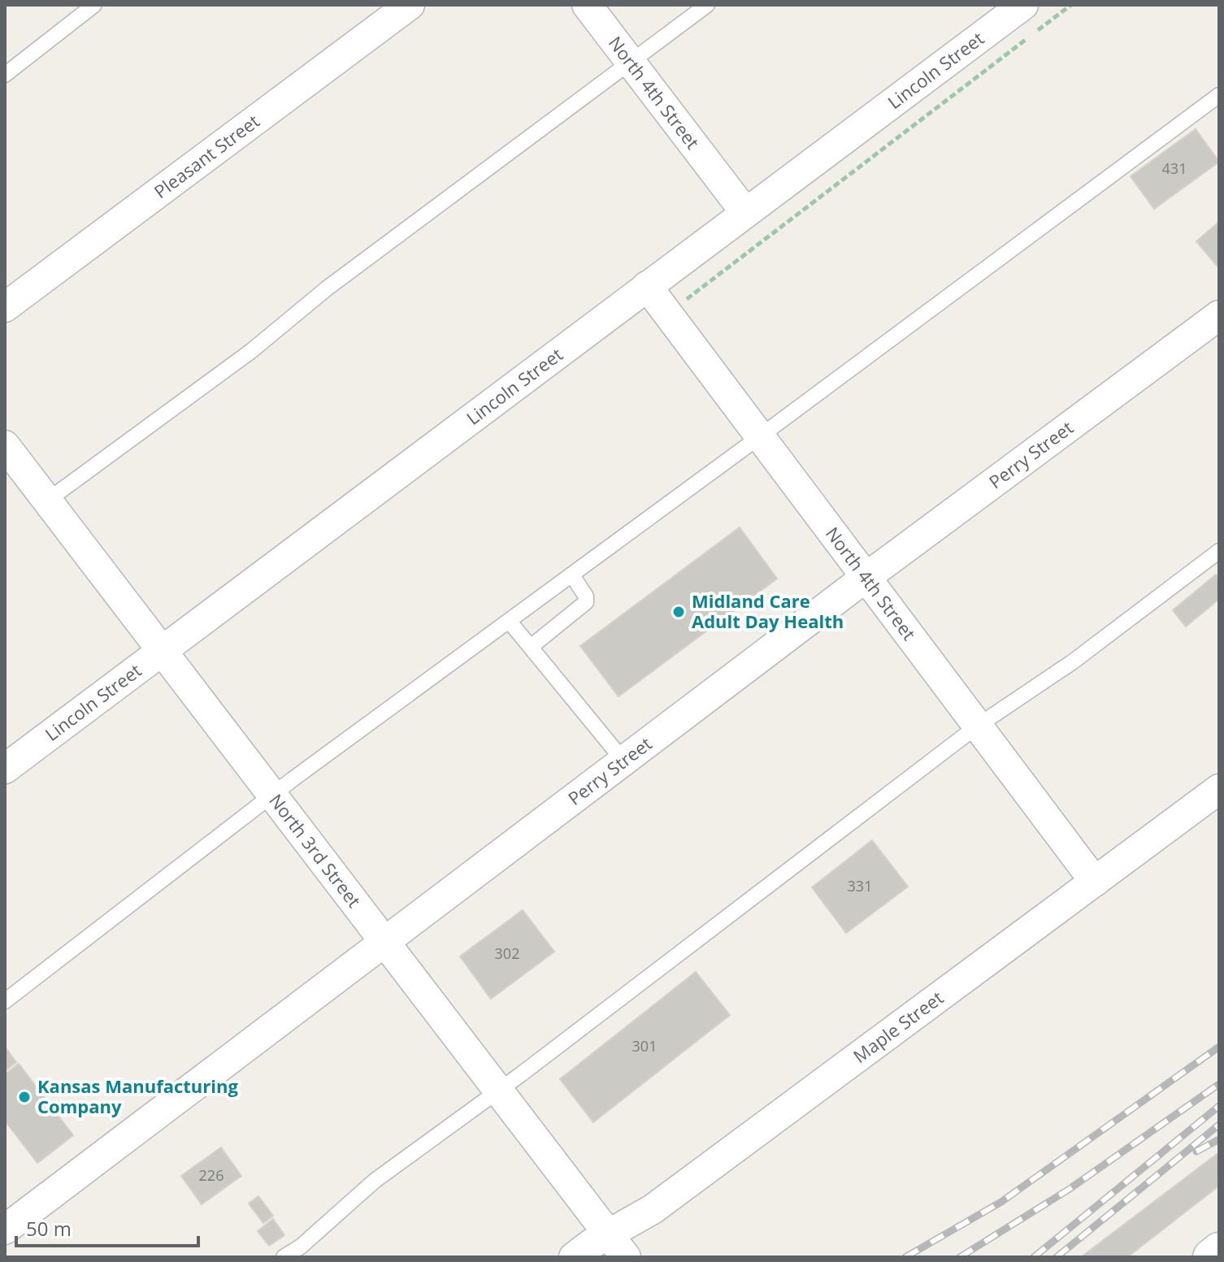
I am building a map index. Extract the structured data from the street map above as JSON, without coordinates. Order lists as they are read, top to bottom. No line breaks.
{"streets":{"street":["Lincoln Street","North 4th Street","Pleasant Street","Perry Street","North 3rd Street","Maple Street"]},"crossings":[["Lincoln Street","North 4th Street"],["Lincoln Street","North 3rd Street"],["North 4th Street","Perry Street"],["North 4th Street","Maple Street"],["Perry Street","North 3rd Street"],["North 3rd Street","Maple Street"]],"places":["Midland Care Adult Day Health","Kansas Manufacturing Company"],"house_numbers":["431","331","302","301","226"],"scale_bar":"50 m"}
